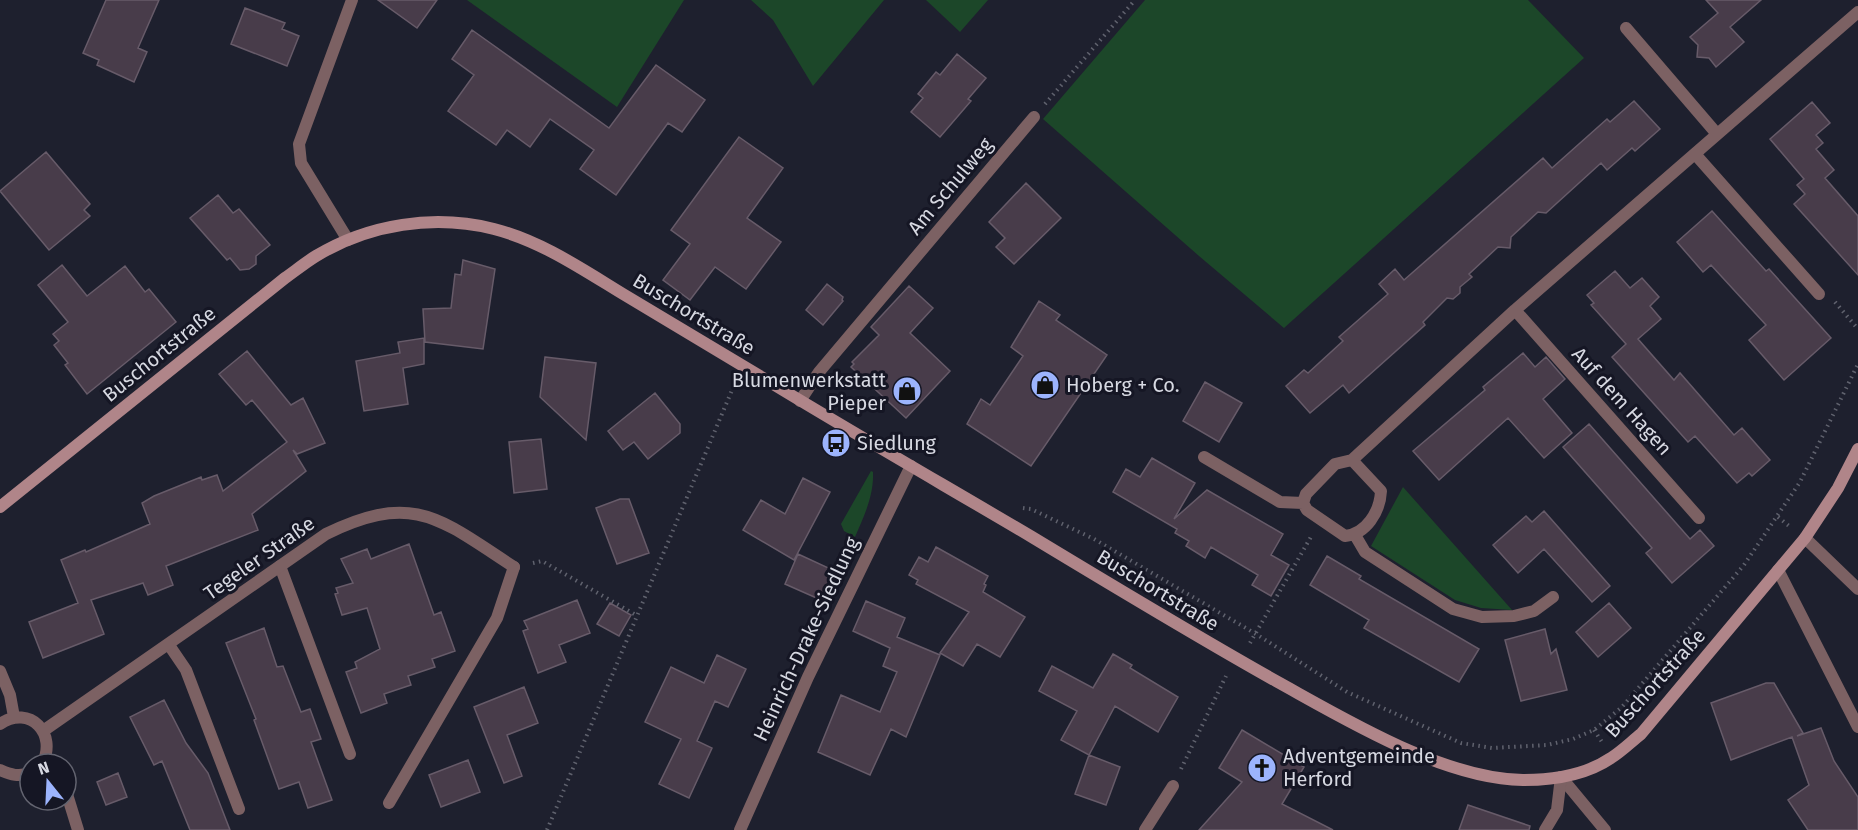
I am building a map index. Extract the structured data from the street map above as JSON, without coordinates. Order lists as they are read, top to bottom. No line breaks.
{"streets":{"main road":["Buschortstraße"],"street":["Am Schulweg","Auf dem Hagen","Tegeler Straße","Heinrich-Drake-Siedlung"]},"crossings":[["Am Schulweg","Buschortstraße"],["Buschortstraße","Heinrich-Drake-Siedlung"]],"places":{"shop":["Hoberg + Co.","Blumenwerkstatt Pieper"],"bus stop":["Siedlung"],"church":["Adventgemeinde Herford"]},"north":"top"}
